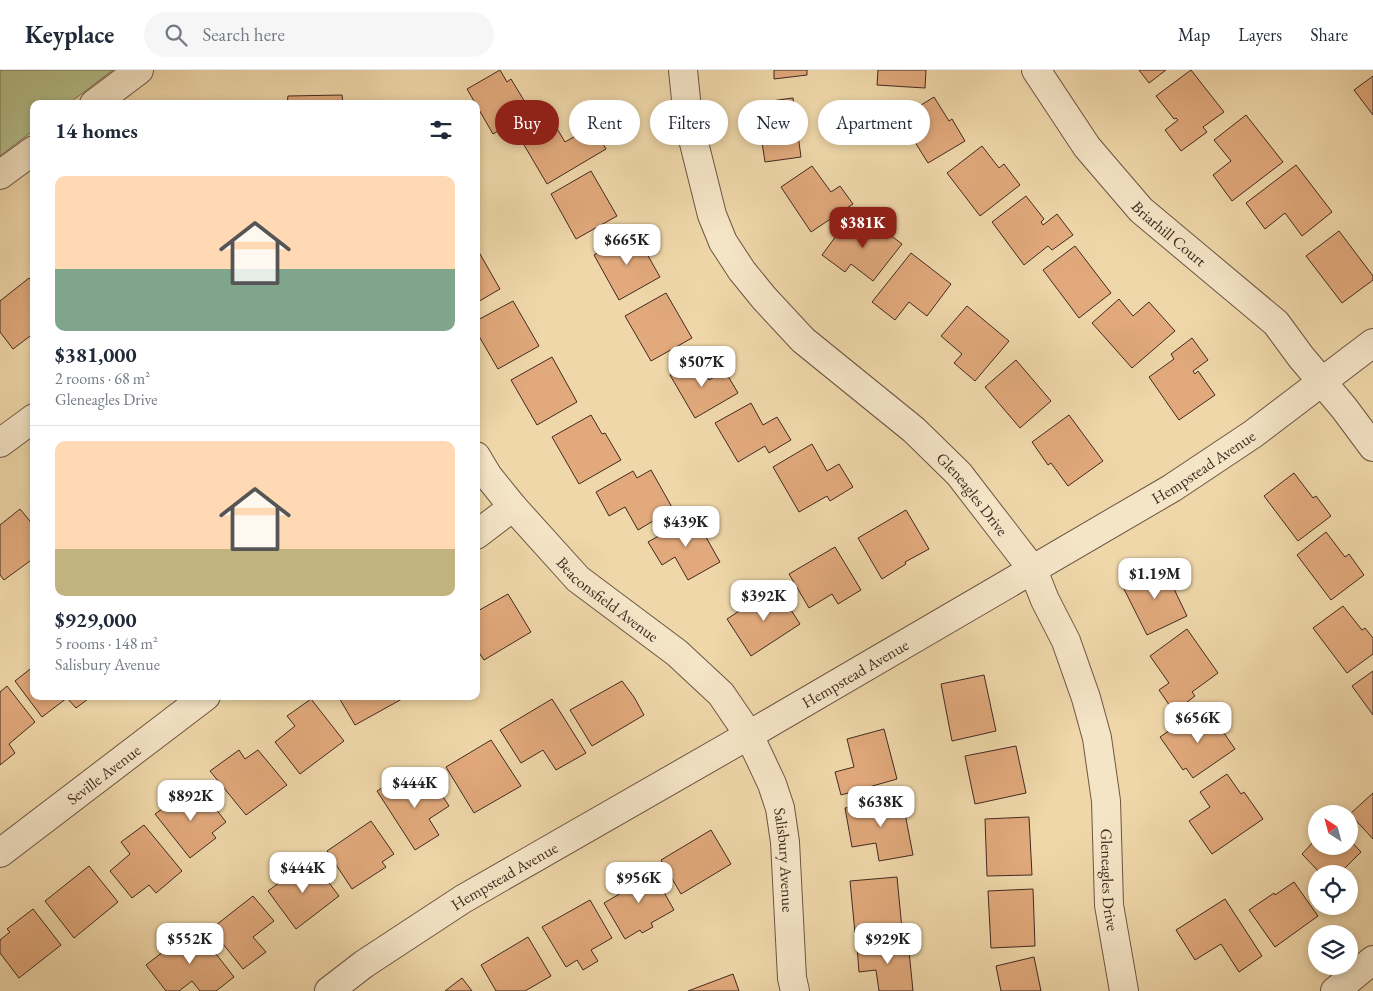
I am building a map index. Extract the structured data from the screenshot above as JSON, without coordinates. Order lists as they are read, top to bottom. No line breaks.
{"streets":{"street":["Briarhill Court","Hempstead Avenue","Gleneagles Drive","Beaconsfield Avenue","Seville Avenue","Salisbury Avenue"]},"crossings":[["Briarhill Court","Hempstead Avenue"],["Hempstead Avenue","Gleneagles Drive"],["Hempstead Avenue","Beaconsfield Avenue"],["Hempstead Avenue","Salisbury Avenue"],["Beaconsfield Avenue","Salisbury Avenue"]],"north":"top left","page":{"header":"Keyplace","search":"Search here","nav":["Map","Layers","Share"],"chip":["Buy","Rent","Filters","New","Apartment"],"heading":"14 homes","list":[{"name":"$381,000","note":"2 rooms · 68 m² · Gleneagles Drive"},{"name":"$929,000","note":"5 rooms · 148 m² · Salisbury Avenue"}],"price":["$381K","$665K","$507K","$439K","$1.19M","$392K","$656K","$444K","$892K","$638K","$444K","$956K","$552K","$929K"]}}
